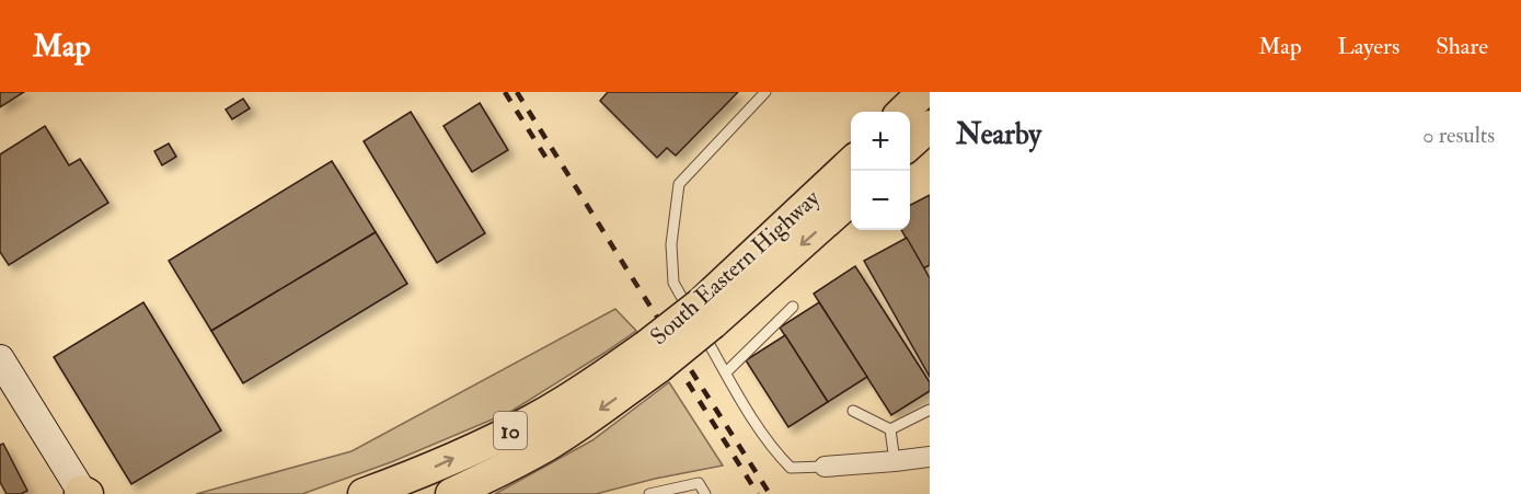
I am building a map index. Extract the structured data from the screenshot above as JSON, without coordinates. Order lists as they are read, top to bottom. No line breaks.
{"streets":{"main road":["South Eastern Highway","10"]},"page":{"header":"Map","nav":["Map","Layers","Share"],"heading":["Nearby","0 results"],"map_buttons":["+","−"]}}
